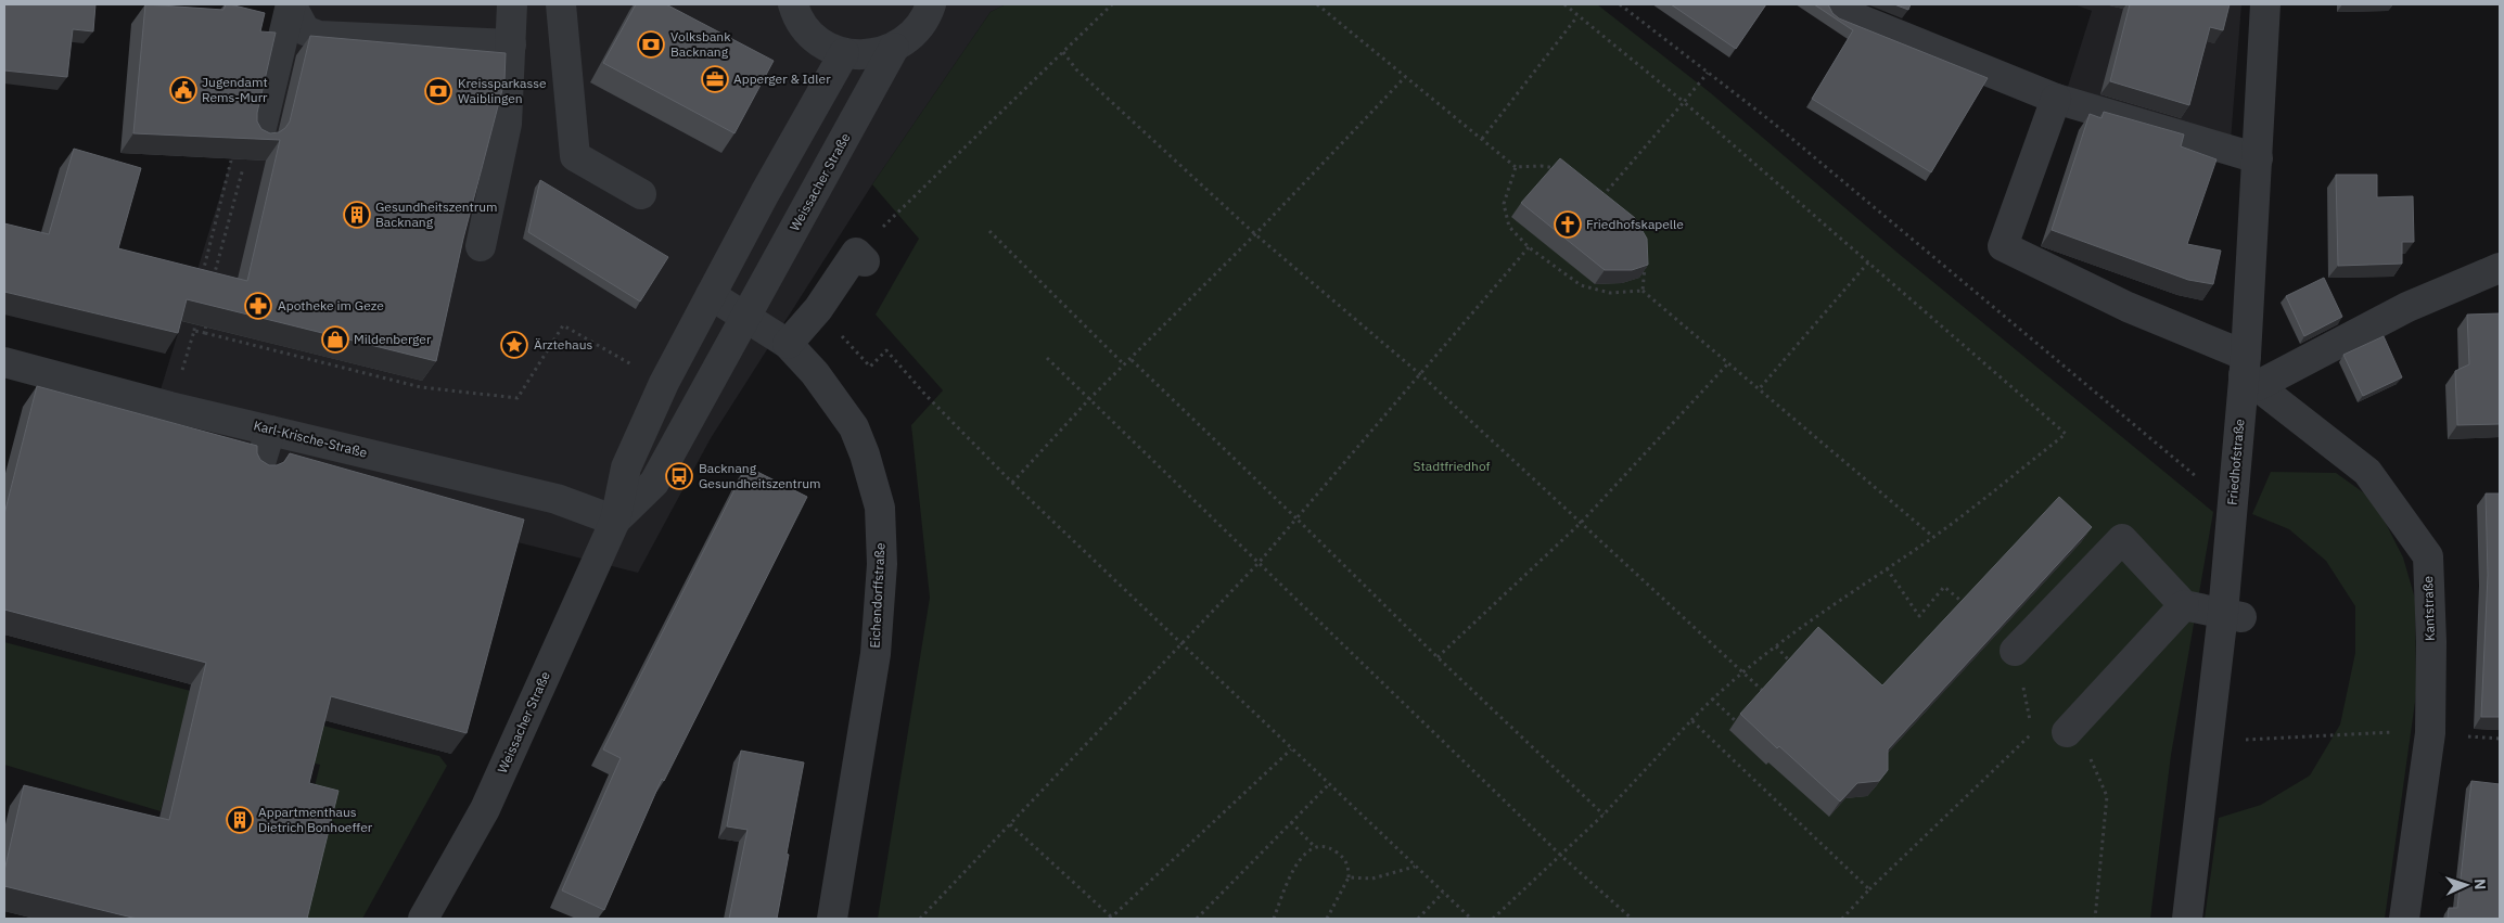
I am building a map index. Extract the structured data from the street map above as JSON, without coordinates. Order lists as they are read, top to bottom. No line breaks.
{"streets":{"street":["Weissacher Straße","Karl-Krische-Straße","Friedhofstraße","Eichendorffstraße","Kantstraße"]},"crossings":[["Weissacher Straße","Karl-Krische-Straße"],["Weissacher Straße","Eichendorffstraße"],["Friedhofstraße","Kantstraße"]],"parks":["Stadtfriedhof"],"places":{"bank":["Volksbank Backnang","Kreissparkasse Waiblingen"],"office":["Apperger & Idler"],"public building":["Jugendamt Rems-Murr"],"building":["Gesundheitszentrum Backnang","Appartmenthaus Dietrich Bonhoeffer"],"church":["Friedhofskapelle"],"pharmacy":["Apotheke im Geze"],"shop":["Mildenberger"],"place":["Ärztehaus"],"bus stop":["Backnang Gesundheitszentrum"]},"north":"right"}
